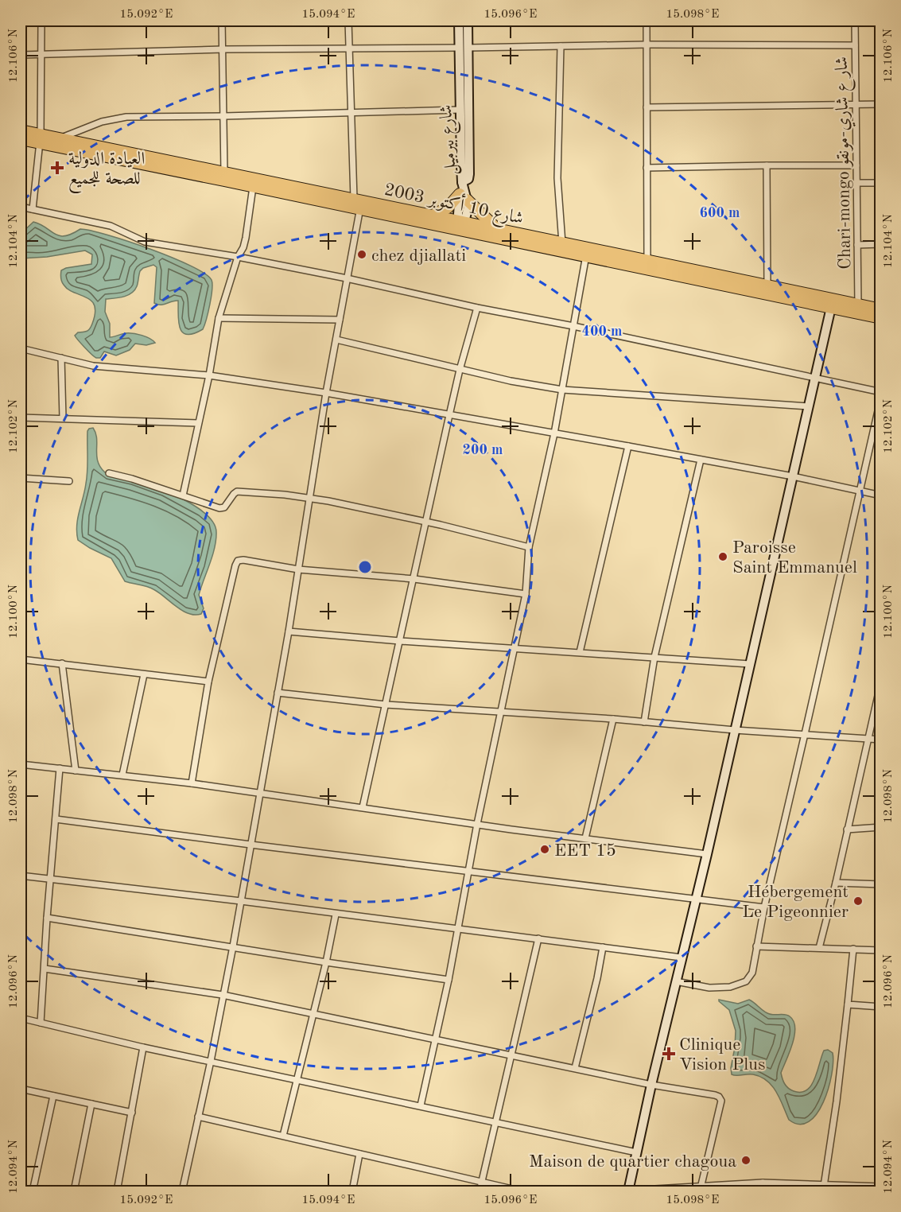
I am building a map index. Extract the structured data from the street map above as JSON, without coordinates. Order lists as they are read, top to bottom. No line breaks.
{"streets":{"highway":["شارع 10 أكتوبر 2003"],"street":["شارع بيرميل","Chari-mongo شار ع شاري-مونقو"]},"crossings":[["Chari-mongo شار ع شاري-مونقو","شارع 10 أكتوبر 2003"]],"places":{"health":["العيادة الدولية للصحة للجميع","Clinique Vision Plus"],"other":["chez djiallati","Paroisse Saint Emmanuel","EET 15","Hébergement Le Pigeonnier","Maison de quartier chagoua"]},"coordinates":["15.092°E","15.094°E","15.096°E","15.098°E","12.106°N","12.104°N","12.102°N","12.100°N","12.098°N","12.096°N","12.094°N"],"rings":["600 m","400 m","200 m"]}
